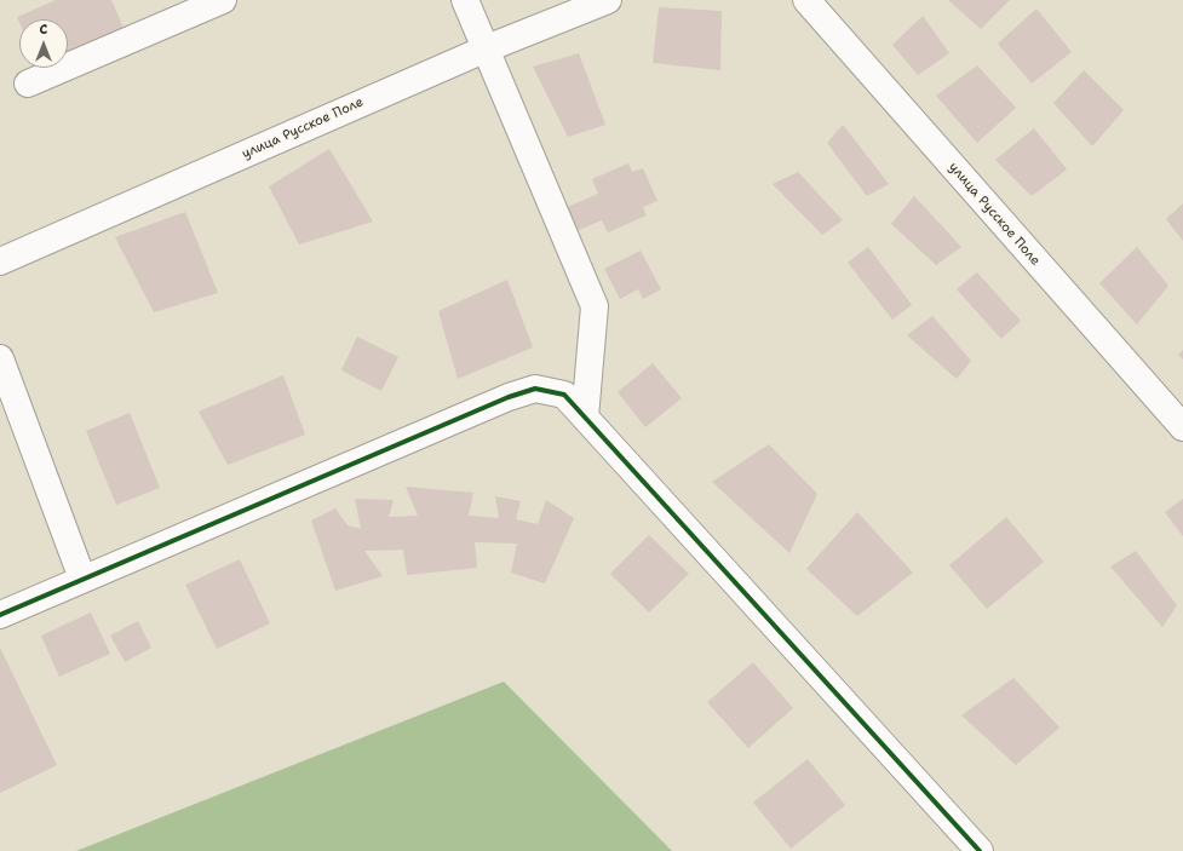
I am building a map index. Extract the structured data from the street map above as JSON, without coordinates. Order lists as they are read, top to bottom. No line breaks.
{"streets":{"street":["улица Русское Поле"]},"north":"top"}
